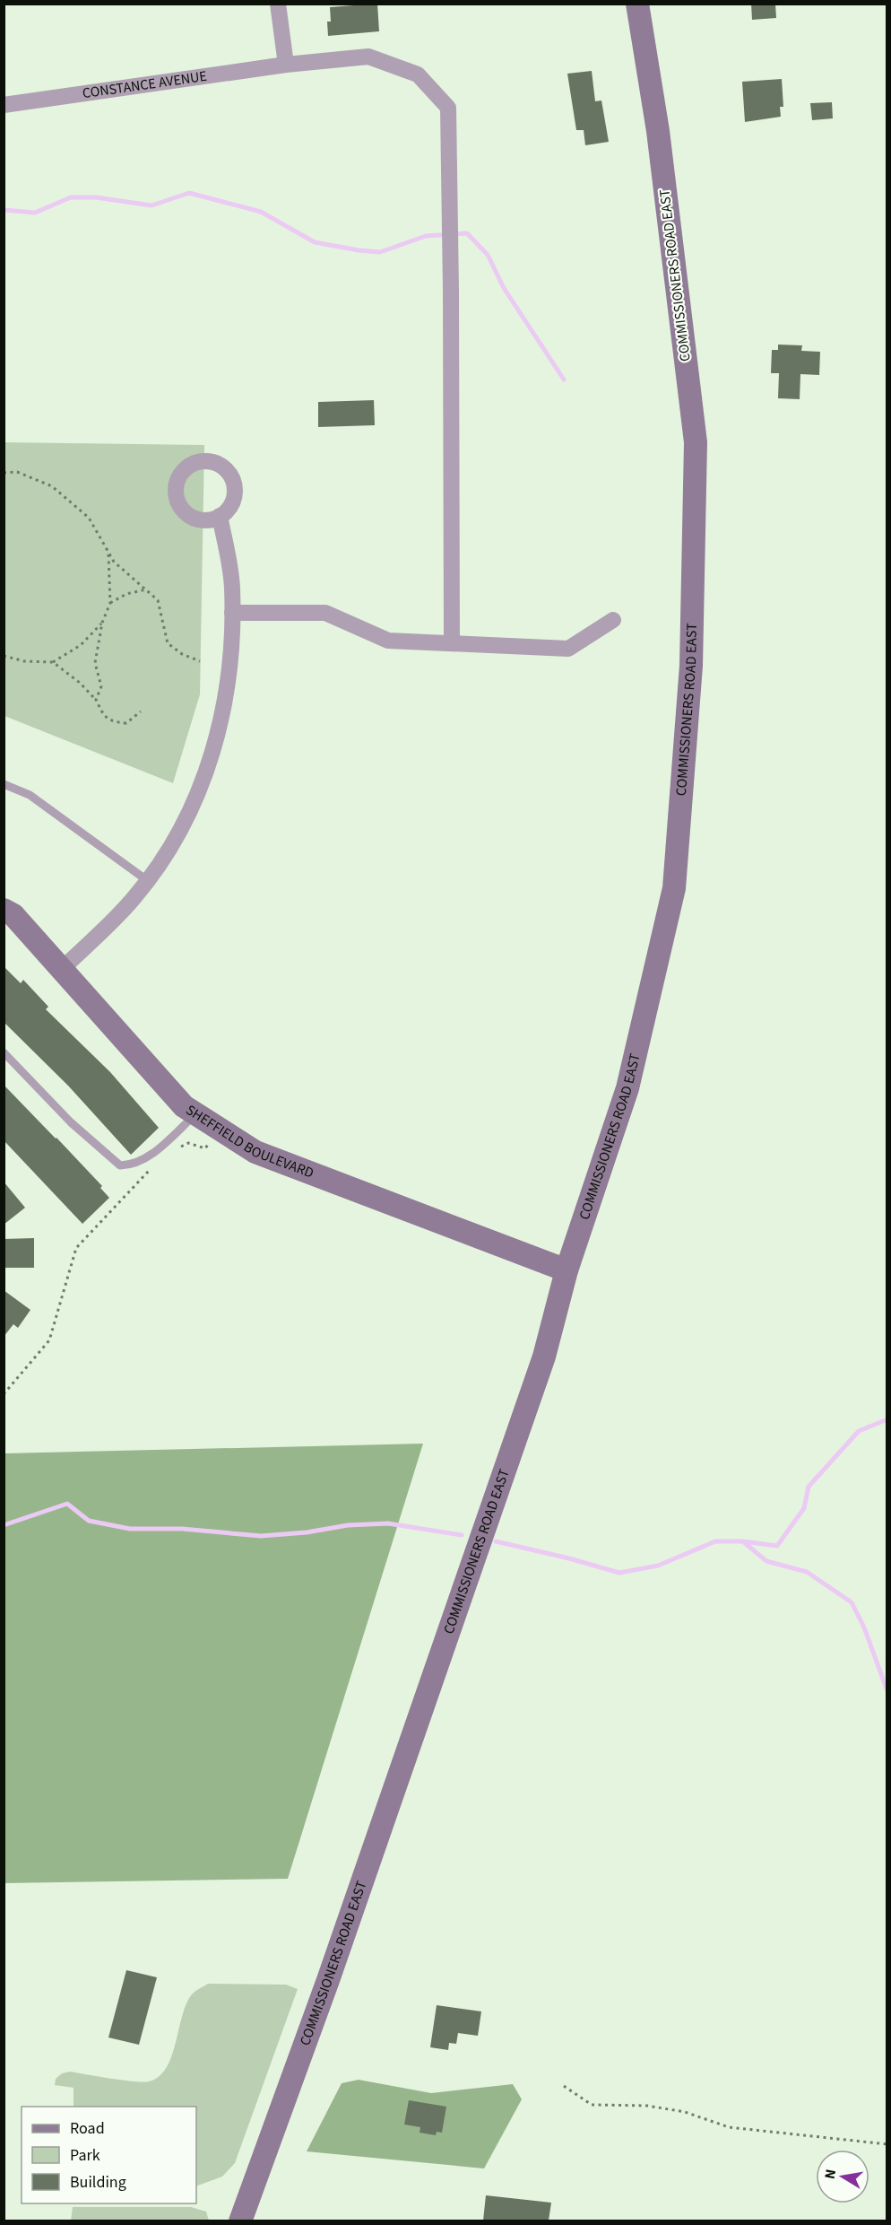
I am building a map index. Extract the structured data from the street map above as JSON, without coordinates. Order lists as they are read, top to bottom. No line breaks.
{"streets":{"main road":["COMMISSIONERS ROAD EAST","SHEFFIELD BOULEVARD"],"street":["CONSTANCE AVENUE"]},"crossings":[["COMMISSIONERS ROAD EAST","SHEFFIELD BOULEVARD"]],"legend":["Road","Park","Building"],"north":"left"}
